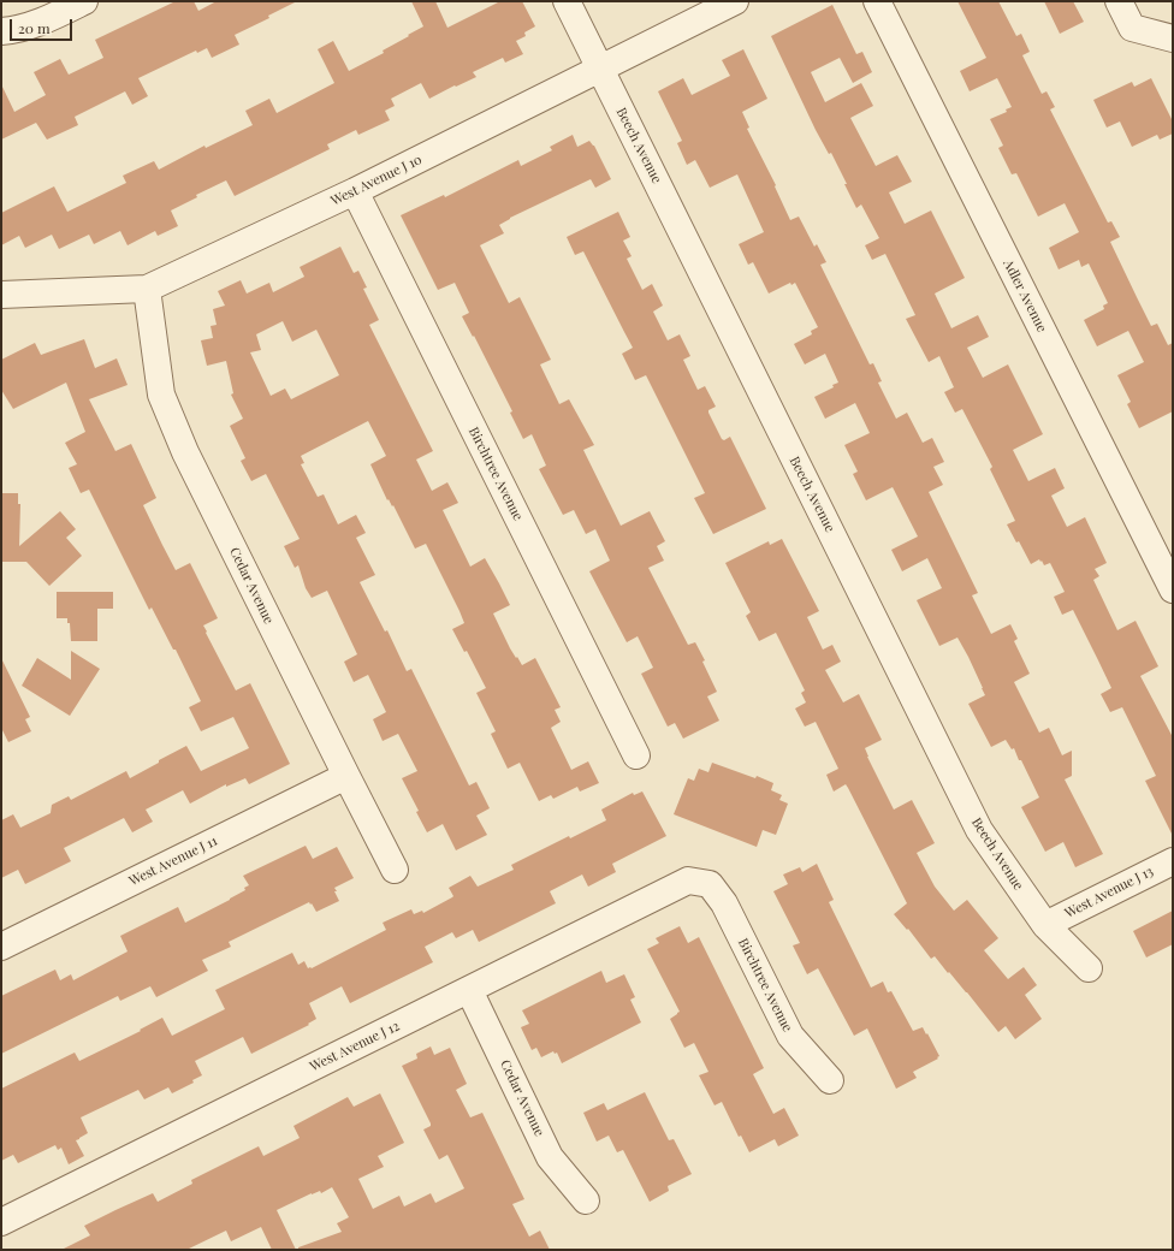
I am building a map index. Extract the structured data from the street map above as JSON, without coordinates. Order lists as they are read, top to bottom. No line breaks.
{"streets":{"street":["Beech Avenue","West Avenue J 10","Adler Avenue","Birchtree Avenue","Cedar Avenue","West Avenue J 11","West Avenue J 13","West Avenue J 12"]},"crossings":[["Beech Avenue","West Avenue J 10"],["Beech Avenue","West Avenue J 13"],["West Avenue J 10","Birchtree Avenue"],["West Avenue J 10","Cedar Avenue"],["Birchtree Avenue","West Avenue J 12"],["Cedar Avenue","West Avenue J 11"],["Cedar Avenue","West Avenue J 12"]],"scale_bar":"20 m"}
